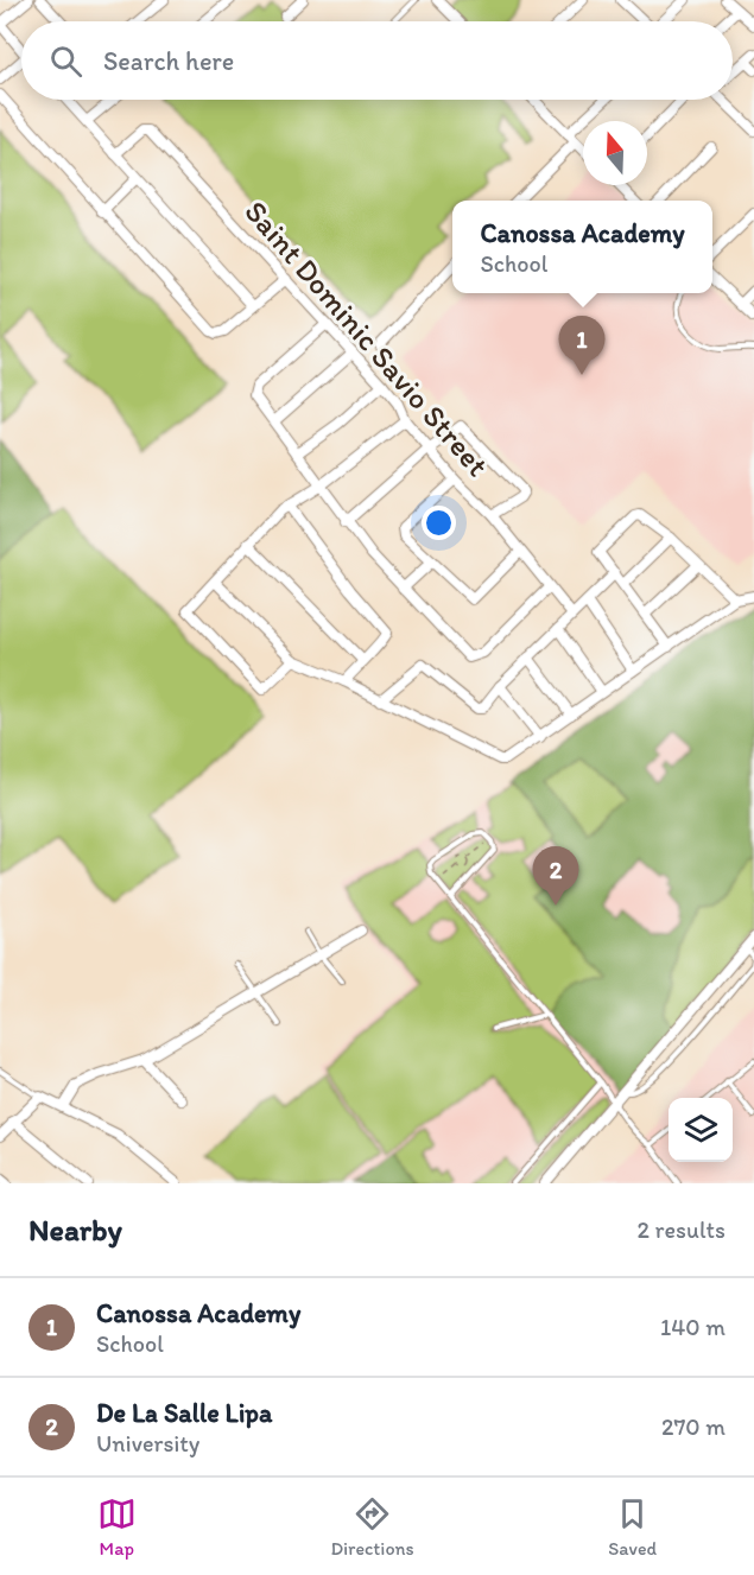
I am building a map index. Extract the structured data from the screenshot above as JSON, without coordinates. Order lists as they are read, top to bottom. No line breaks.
{"streets":{"street":["Saint Dominic Savio Street"]},"north":"top","page":{"search":"Search here","popup":["Canossa Academy","School"],"pins":["1","2"],"heading":["Nearby","2 results"],"list":[{"mark":"1","name":"Canossa Academy","note":"School","value":"140 m"},{"mark":"2","name":"De La Salle Lipa","note":"University","value":"270 m"}],"nav":["Map","Directions","Saved"]}}
